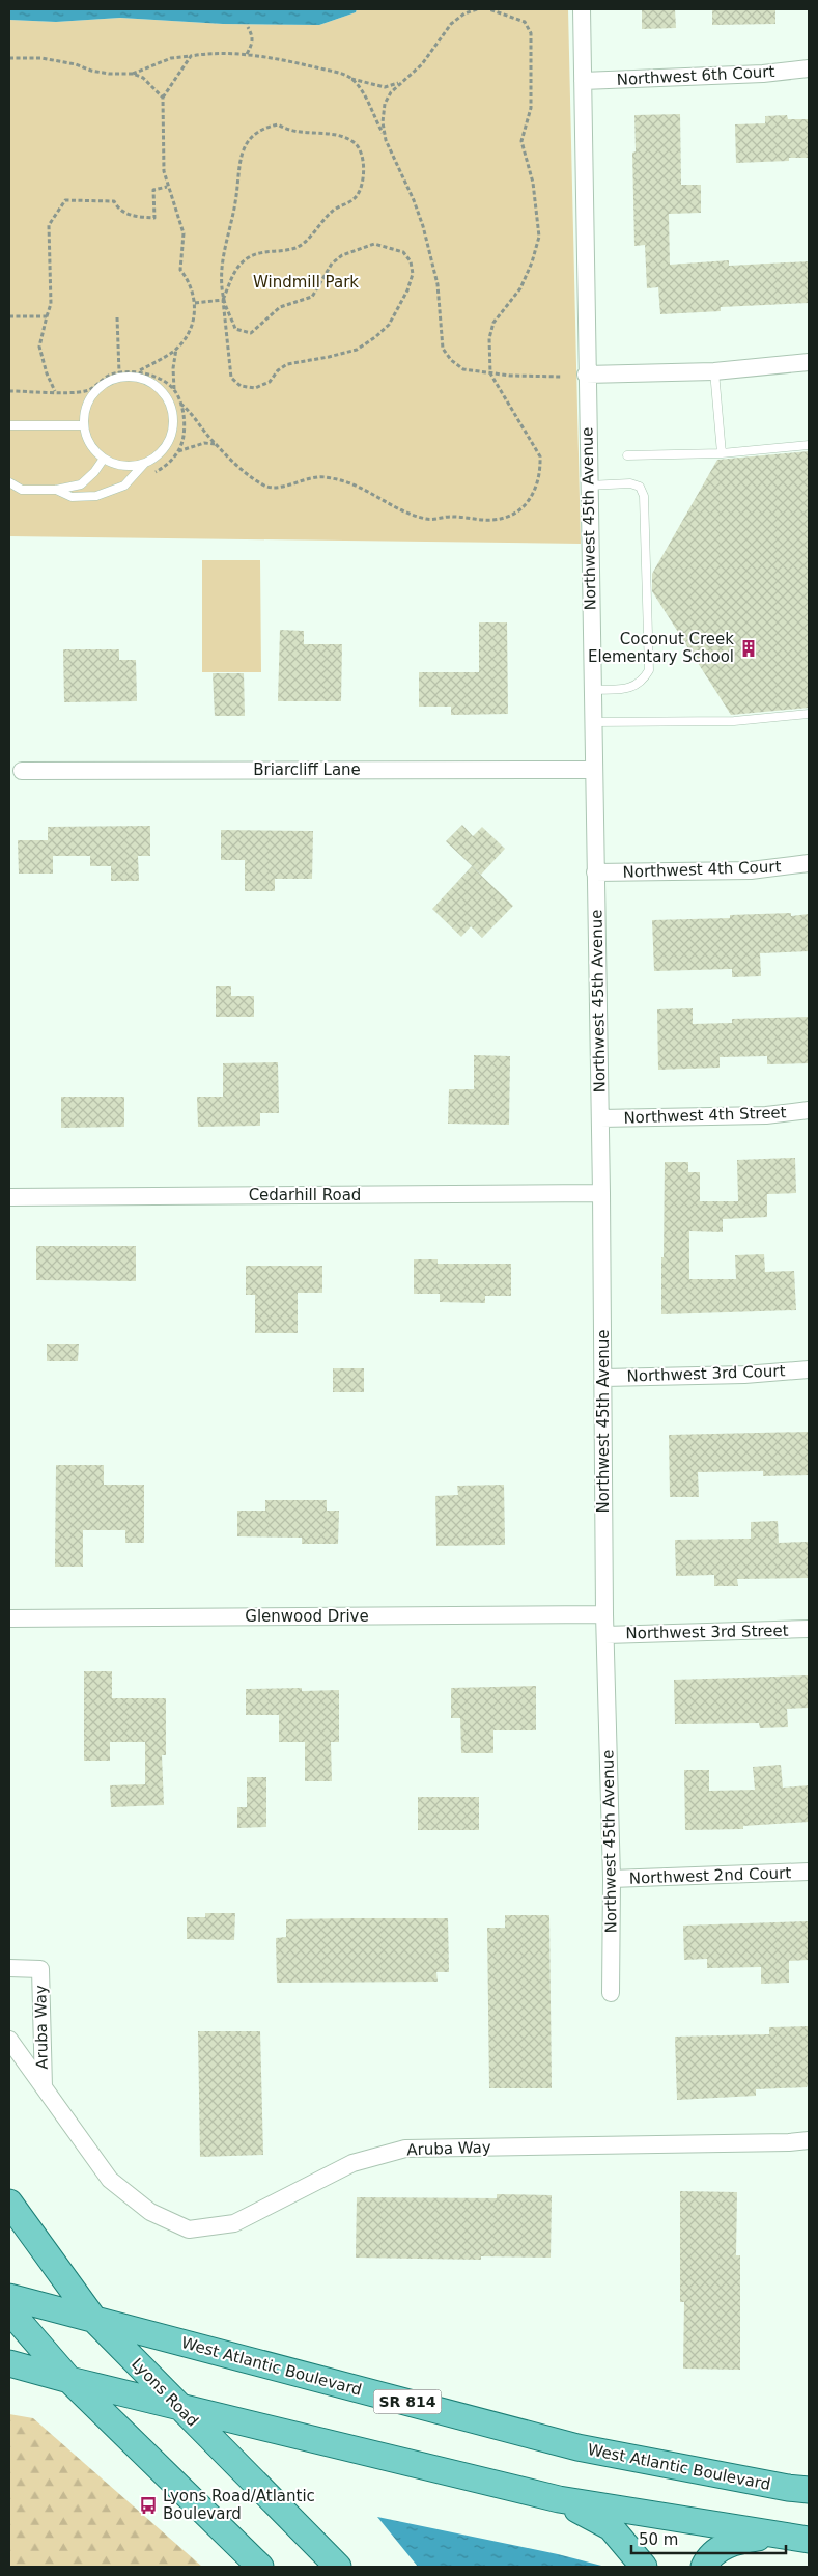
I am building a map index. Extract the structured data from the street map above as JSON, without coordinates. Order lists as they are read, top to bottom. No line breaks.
{"streets":{"main road":["West Atlantic Boulevard","Lyons Road","SR 814"],"street":["Northwest 6th Court","Northwest 45th Avenue","Briarcliff Lane","Northwest 4th Court","Northwest 4th Street","Cedarhill Road","Northwest 3rd Court","Glenwood Drive","Northwest 3rd Street","Northwest 2nd Court","Aruba Way"]},"crossings":[["Northwest 6th Court","Northwest 45th Avenue"],["Northwest 45th Avenue","Briarcliff Lane"],["Northwest 45th Avenue","Northwest 4th Court"],["Northwest 45th Avenue","Northwest 4th Street"],["Northwest 45th Avenue","Cedarhill Road"],["Northwest 45th Avenue","Northwest 3rd Court"],["Northwest 45th Avenue","Glenwood Drive"],["Northwest 45th Avenue","Northwest 3rd Street"],["Northwest 45th Avenue","Northwest 2nd Court"],["West Atlantic Boulevard","Lyons Road"]],"parks":["Windmill Park"],"places":{"building":["Coconut Creek Elementary School"],"bus stop":["Lyons Road/Atlantic Boulevard"]},"scale_bar":"50 m"}
